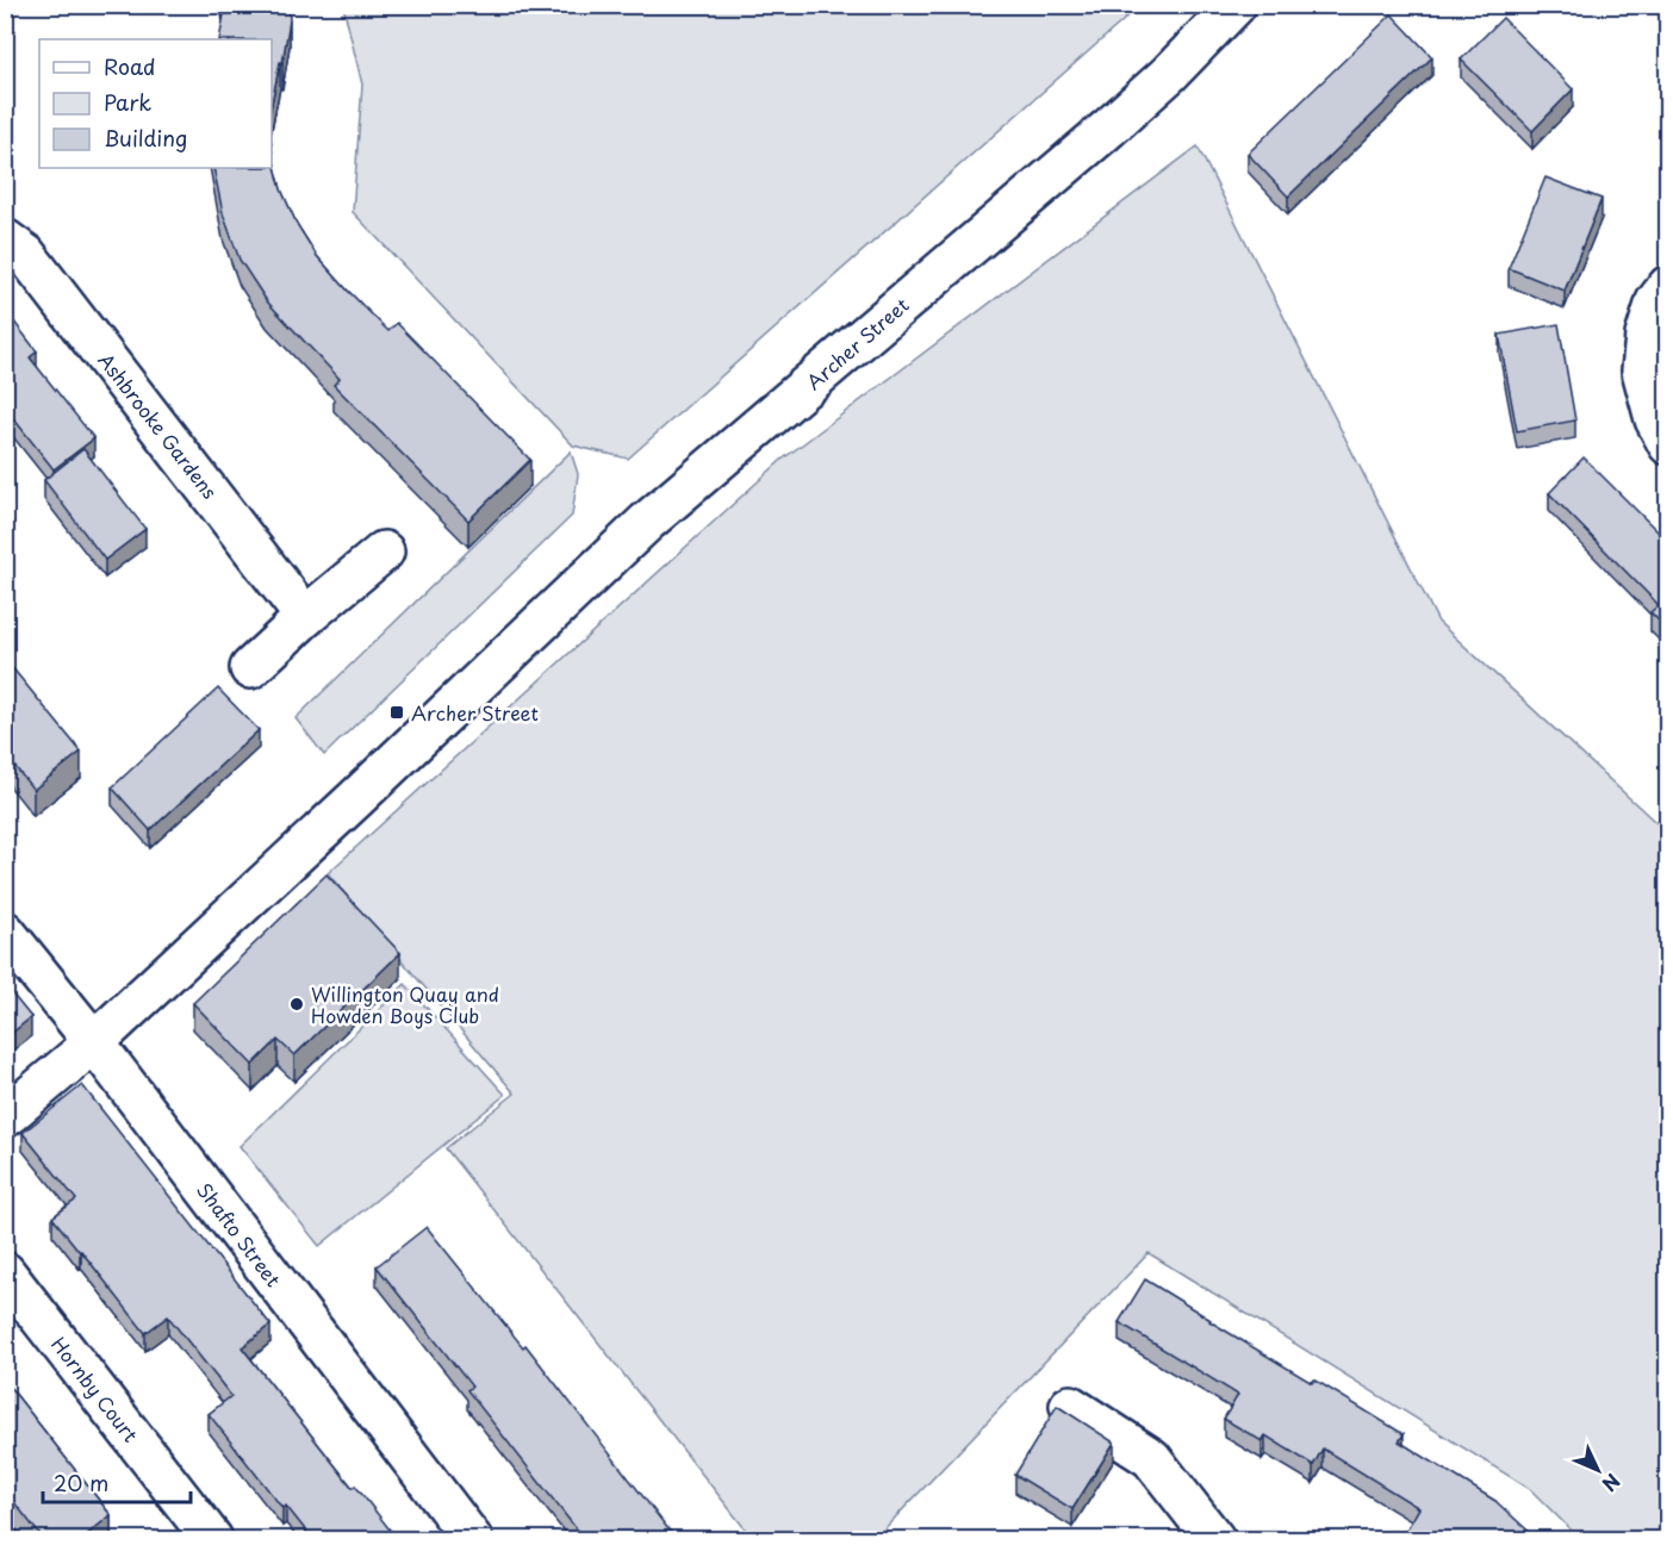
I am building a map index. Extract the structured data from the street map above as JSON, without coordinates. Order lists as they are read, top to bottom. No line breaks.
{"streets":{"street":["Archer Street","Ashbrooke Gardens","Shafto Street","Hornby Court"]},"crossings":[["Archer Street","Shafto Street"]],"places":{"transit":["Archer Street"],"other":["Willington Quay and Howden Boys Club"]},"legend":["Road","Park","Building"],"scale_bar":"20 m","north":"bottom right"}
